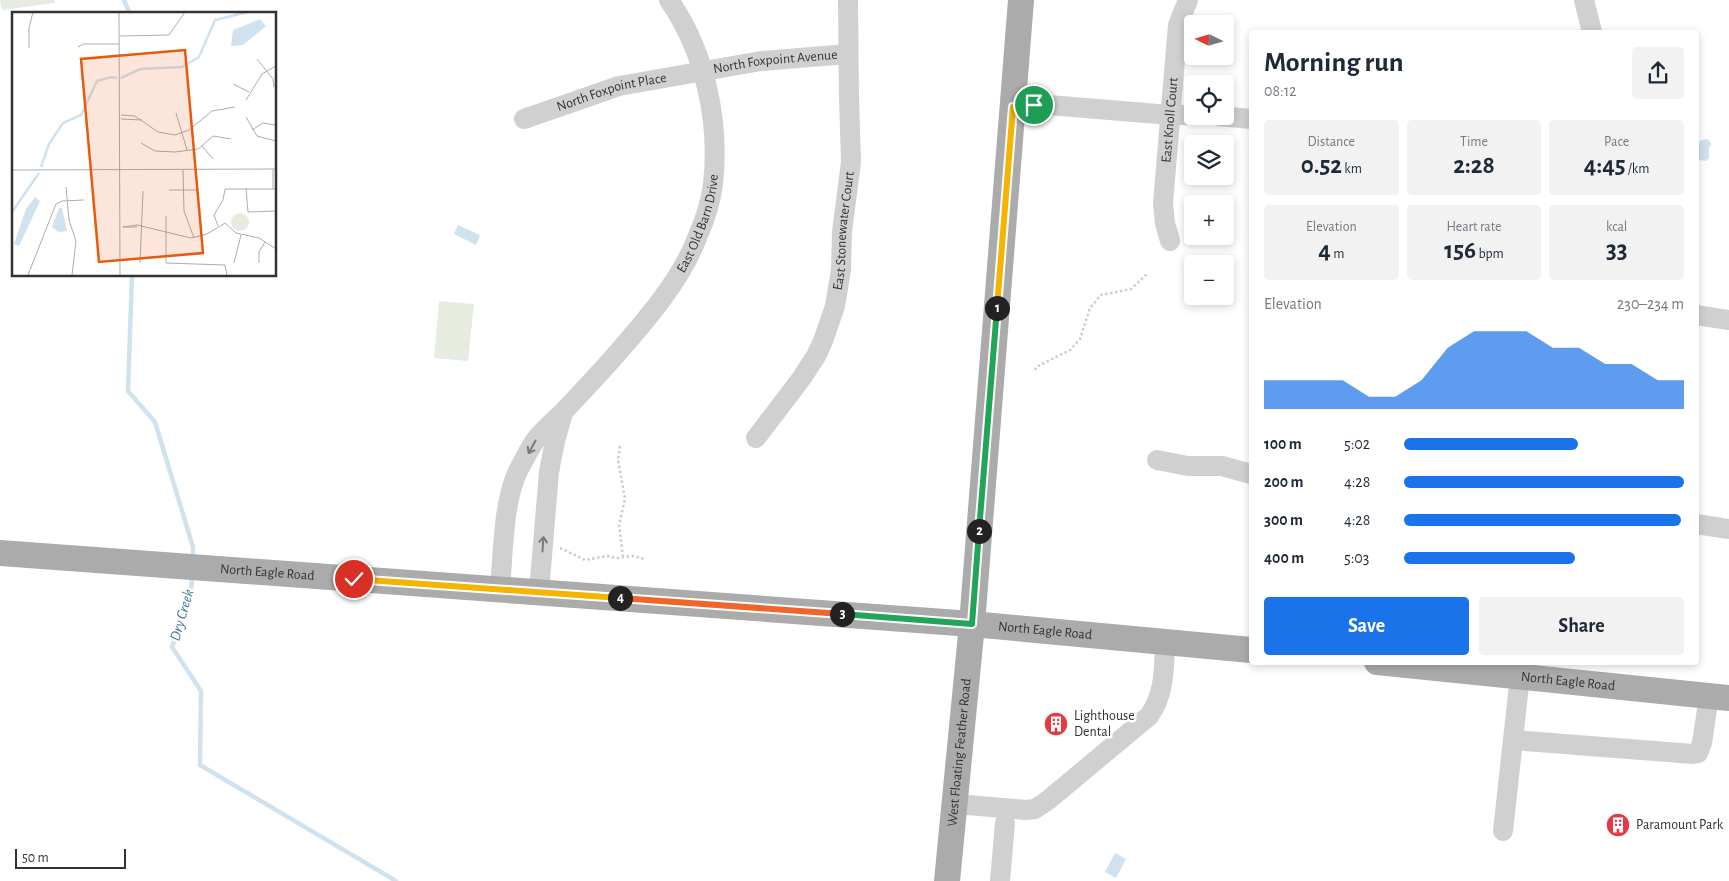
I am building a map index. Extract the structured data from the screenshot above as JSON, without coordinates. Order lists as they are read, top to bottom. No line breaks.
{"streets":{"main road":["North Eagle Road","West Floating Feather Road"],"street":["North Foxpoint Avenue","North Foxpoint Place","East Knoll Court","East Old Barn Drive","East Stonewater Court"]},"crossings":[["North Foxpoint Avenue","North Foxpoint Place"],["North Foxpoint Avenue","East Old Barn Drive"],["North Foxpoint Avenue","East Stonewater Court"],["North Foxpoint Place","East Old Barn Drive"],["East Old Barn Drive","North Eagle Road"],["North Eagle Road","West Floating Feather Road"]],"water":["Dry Creek"],"places":{"building":["Lighthouse Dental","Paramount Park"]},"scale_bar":"50 m","north":"left","page":{"map_buttons":["+","−"],"heading":["Morning run","08:12"],"stats":[["Distance","0.52 km"],["Time","2:28"],["Pace","4:45 /km"],["Elevation","4 m"],["Heart rate","156 bpm"],["kcal","33"]],"chart":["Elevation","230–234 m"],"pins":["1","2","4","3"],"list":[{"name":"100 m","note":"5:02"},{"name":"200 m","note":"4:28"},{"name":"300 m","note":"4:28"},{"name":"400 m","note":"5:03"}],"buttons":["Save","Share"],"scale":"50 m"}}
